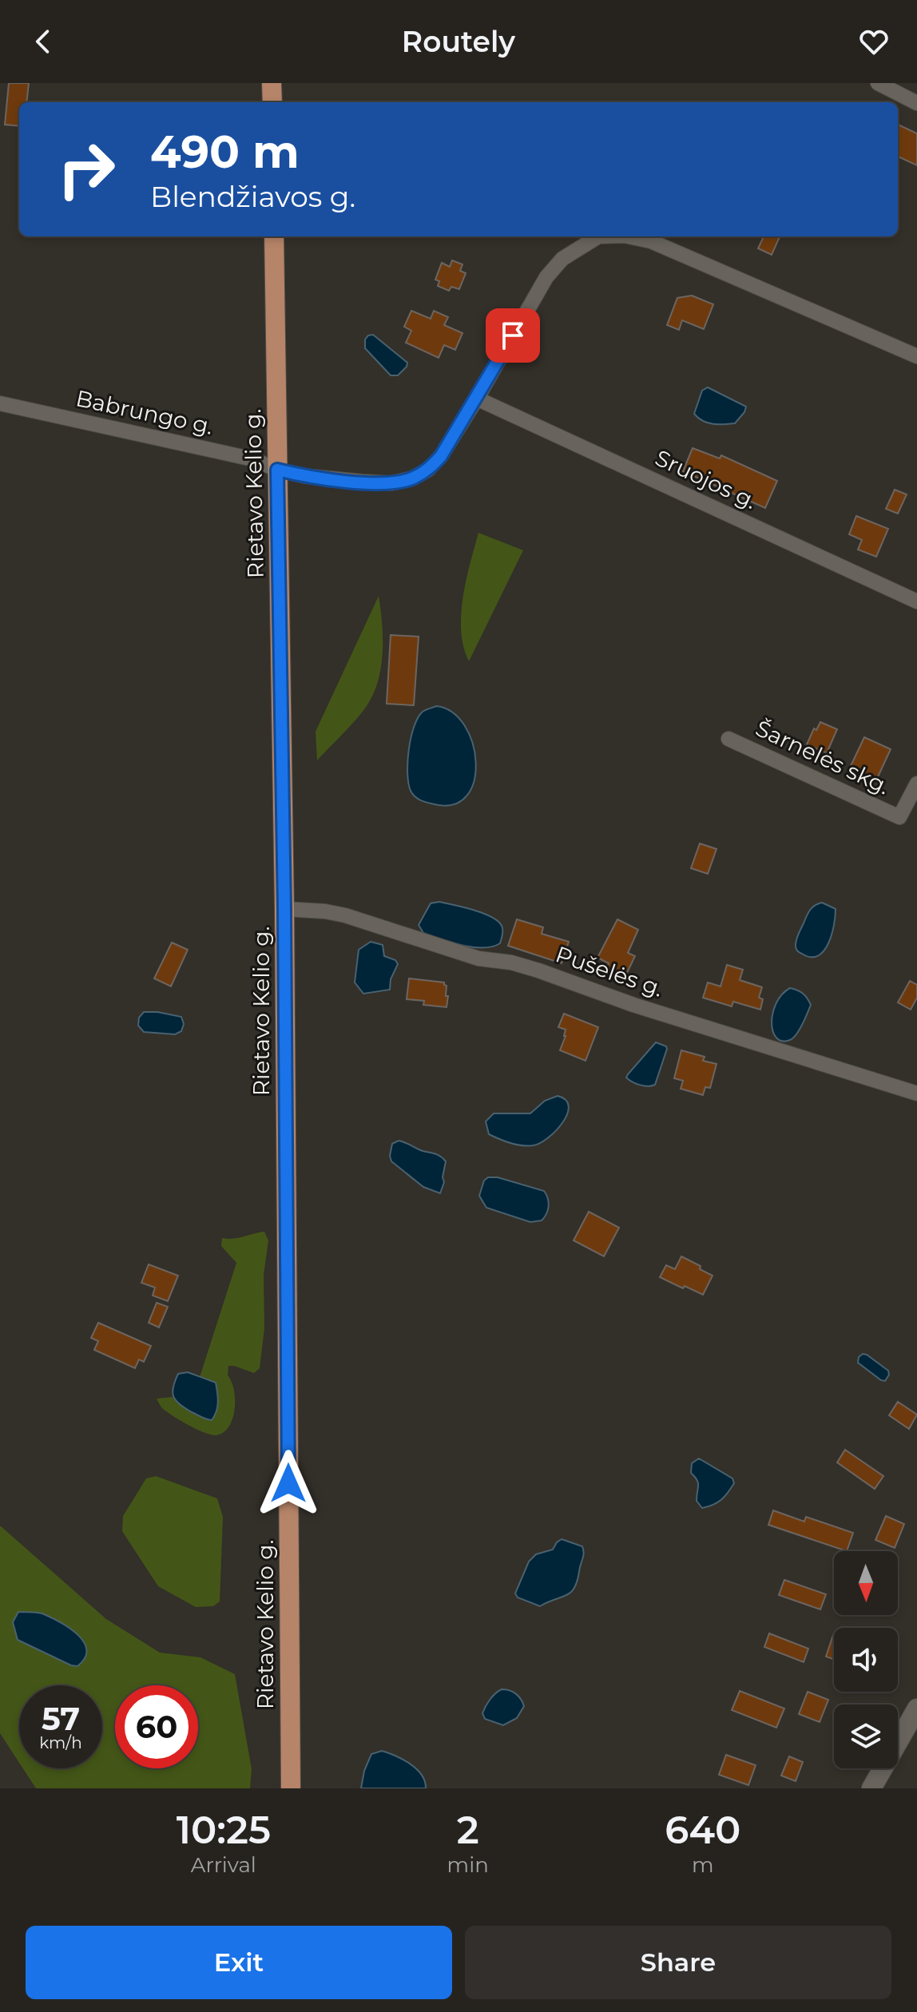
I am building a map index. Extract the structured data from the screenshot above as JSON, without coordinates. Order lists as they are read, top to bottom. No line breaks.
{"streets":{"main road":["Rietavo Kelio g."],"street":["Babrungo g.","Sruojos g.","Šarnelės skg.","Pušelės g."]},"crossings":[["Babrungo g.","Sruojos g."],["Babrungo g.","Rietavo Kelio g."],["Rietavo Kelio g.","Pušelės g."]],"north":"bottom","page":{"header":"Routely","turn":["490 m","Blendžiavos g."],"speed":"57 km/h","limit":"60","eta":["10:25","Arrival","2","min","640","m"],"buttons":["Exit","Share"]}}
